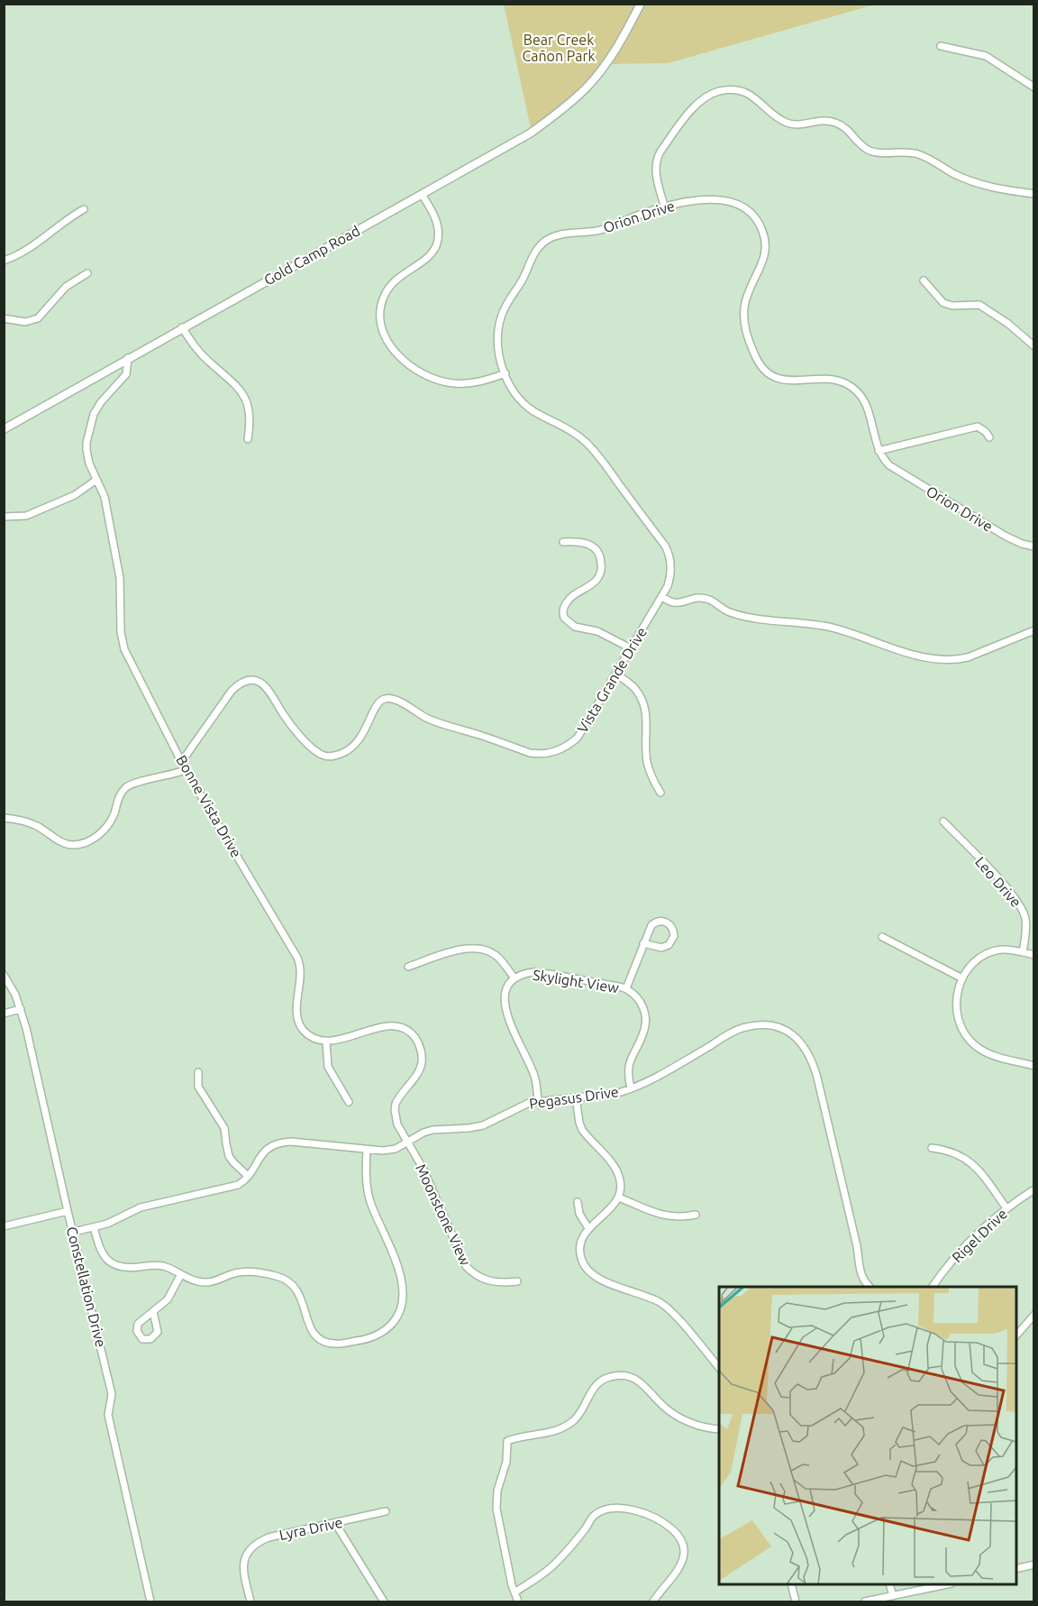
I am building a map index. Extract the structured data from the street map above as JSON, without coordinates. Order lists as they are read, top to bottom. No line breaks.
{"streets":{"street":["Orion Drive","Gold Camp Road","Vista Grande Drive","Bonne Vista Drive","Leo Drive","Skylight View","Pegasus Drive","Moonstone View","Rigel Drive","Constellation Drive","Lyra Drive"]},"crossings":[["Orion Drive","Vista Grande Drive"],["Gold Camp Road","Bonne Vista Drive"],["Vista Grande Drive","Bonne Vista Drive"],["Skylight View","Pegasus Drive"],["Pegasus Drive","Moonstone View"],["Pegasus Drive","Constellation Drive"]],"parks":["Bear Creek Cañon Park"]}
